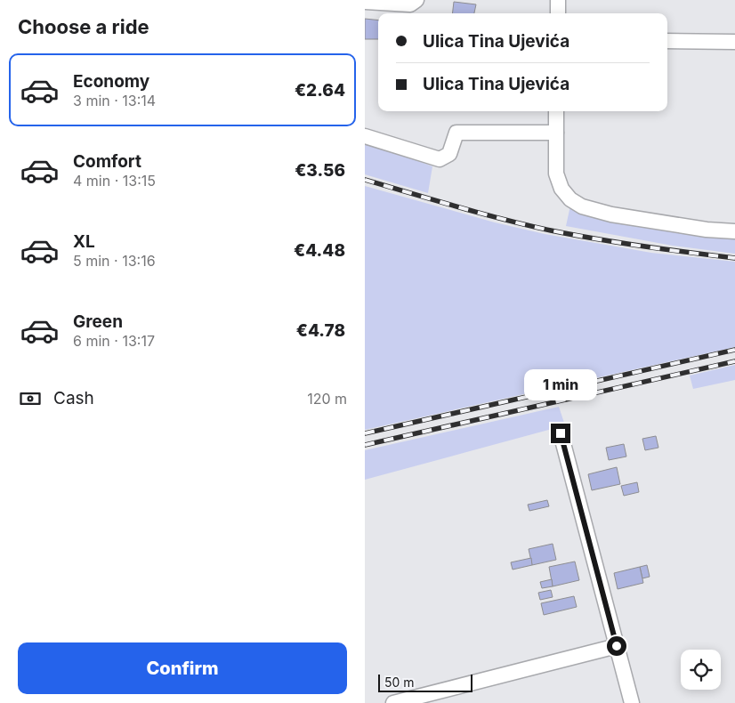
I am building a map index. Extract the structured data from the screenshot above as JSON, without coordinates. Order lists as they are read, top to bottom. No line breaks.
{"scale_bar":"50 m","page":{"heading":"Choose a ride","banner":["Ulica Tina Ujevića","Ulica Tina Ujevića"],"list":[{"name":"Economy","note":"3 min · 13:14","value":"€2.64"},{"name":"Comfort","note":"4 min · 13:15","value":"€3.56"},{"name":"XL","note":"5 min · 13:16","value":"€4.48"},{"name":"Green","note":"6 min · 13:17","value":"€4.78"}],"bubble":"1 min","pay":["Cash","120 m"],"buttons":"Confirm","scale":"50 m"}}
